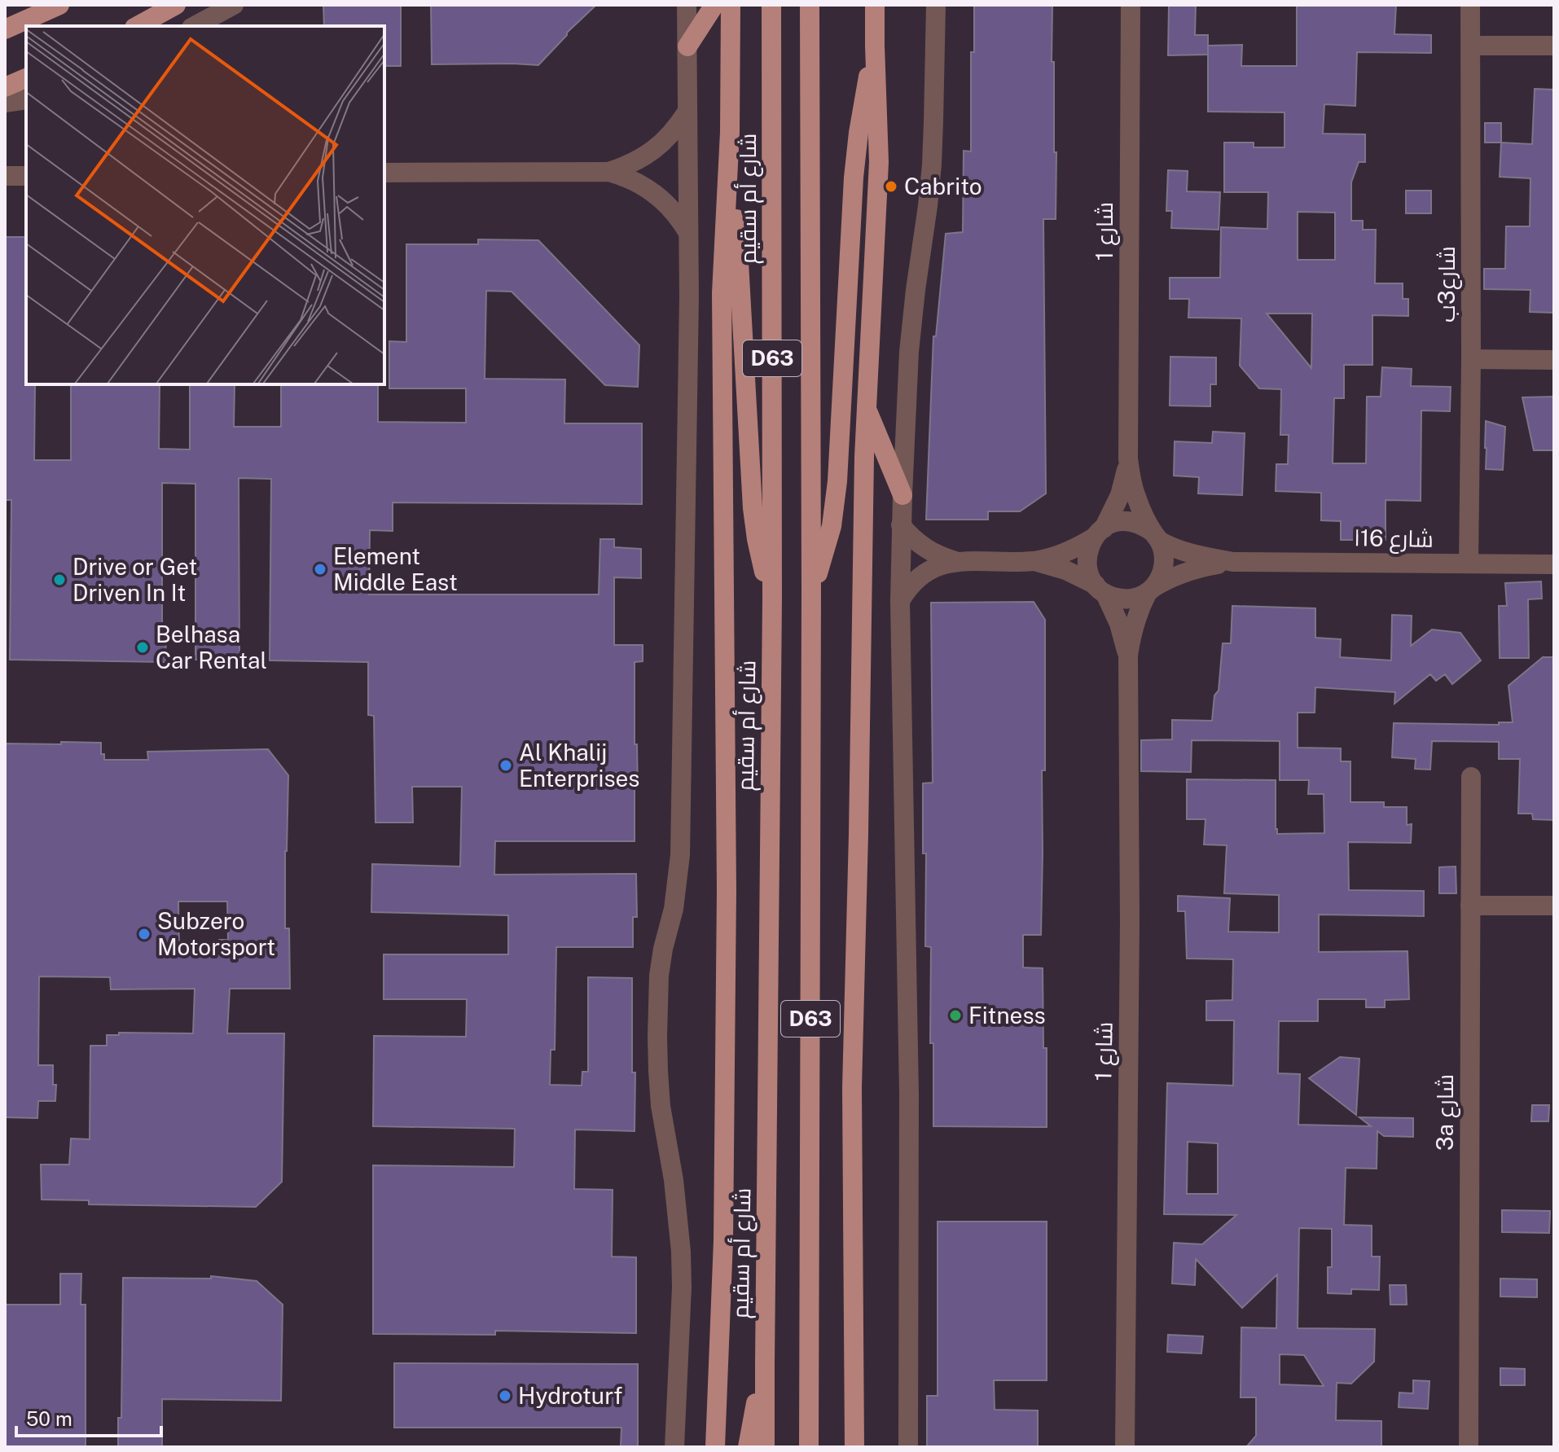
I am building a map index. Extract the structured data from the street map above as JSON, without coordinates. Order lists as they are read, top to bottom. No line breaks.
{"streets":{"main road":["شارع أم سقيم","D63"],"street":["شارع 1","شارع3ب","شارع 16ا","3a شارع"]},"crossings":[["شارع 1","شارع 16ا"],["شارع3ب","شارع 16ا"]],"places":["Cabrito","Element Middle East","Drive or Get Driven In It","Belhasa Car Rental","Al Khalij Enterprises","Subzero Motorsport","Fitness","Hydroturf"],"scale_bar":"50 m"}
